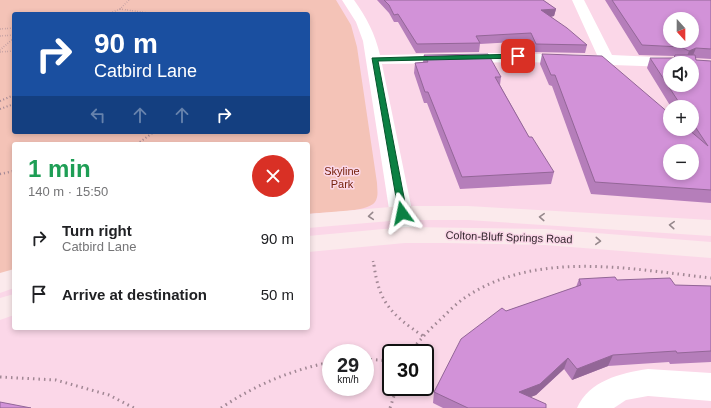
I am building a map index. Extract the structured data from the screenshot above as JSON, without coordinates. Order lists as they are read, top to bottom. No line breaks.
{"streets":{"street":["Colton-Bluff Springs Road"]},"parks":["Skyline Park"],"north":"bottom","page":{"map_buttons":["+","−"],"turn":["90 m","Catbird Lane"],"heading":["1 min","140 m · 15:50"],"list":[{"name":"Turn right","note":"Catbird Lane","value":"90 m"},{"name":"Arrive at destination","value":"50 m"}],"speed":"29 km/h","limit":"30"}}
